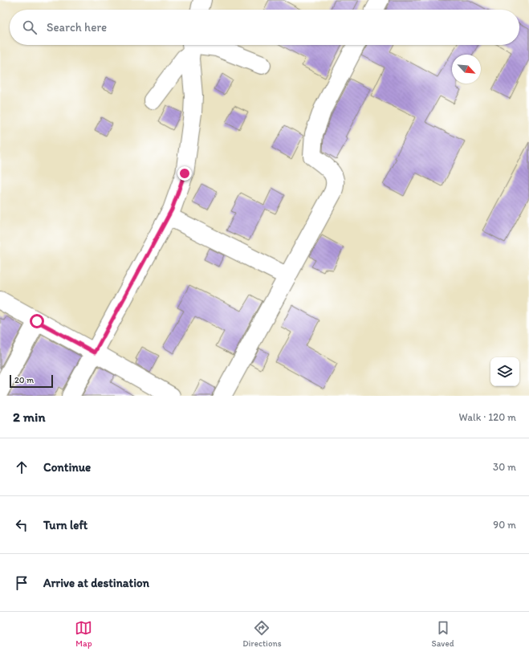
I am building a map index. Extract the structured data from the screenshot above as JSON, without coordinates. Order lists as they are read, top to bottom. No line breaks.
{"scale_bar":"20 m","north":"bottom right","page":{"search":"Search here","scale":"20 m","heading":["2 min","Walk · 120 m"],"list":[["Continue","30 m"],["Turn left","90 m"],"Arrive at destination"],"nav":["Map","Directions","Saved"]}}
